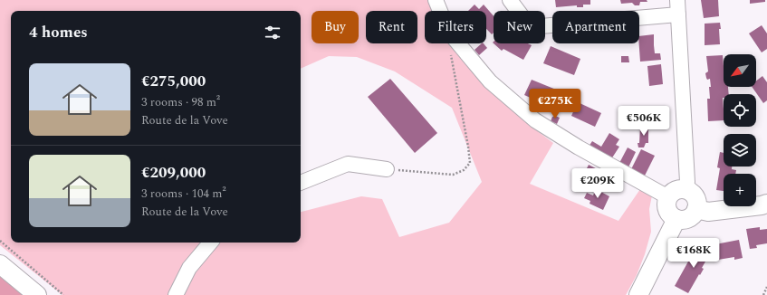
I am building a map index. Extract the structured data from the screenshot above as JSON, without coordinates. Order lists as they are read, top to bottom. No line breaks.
{"north":"bottom left","page":{"chip":["Buy","Rent","Filters","New","Apartment"],"heading":"4 homes","map_buttons":"+","list":[{"name":"€275,000","note":"3 rooms · 98 m² · Route de la Vove"},{"name":"€209,000","note":"3 rooms · 104 m² · Route de la Vove"}],"price":["€275K","€506K","€209K","€168K"]}}
